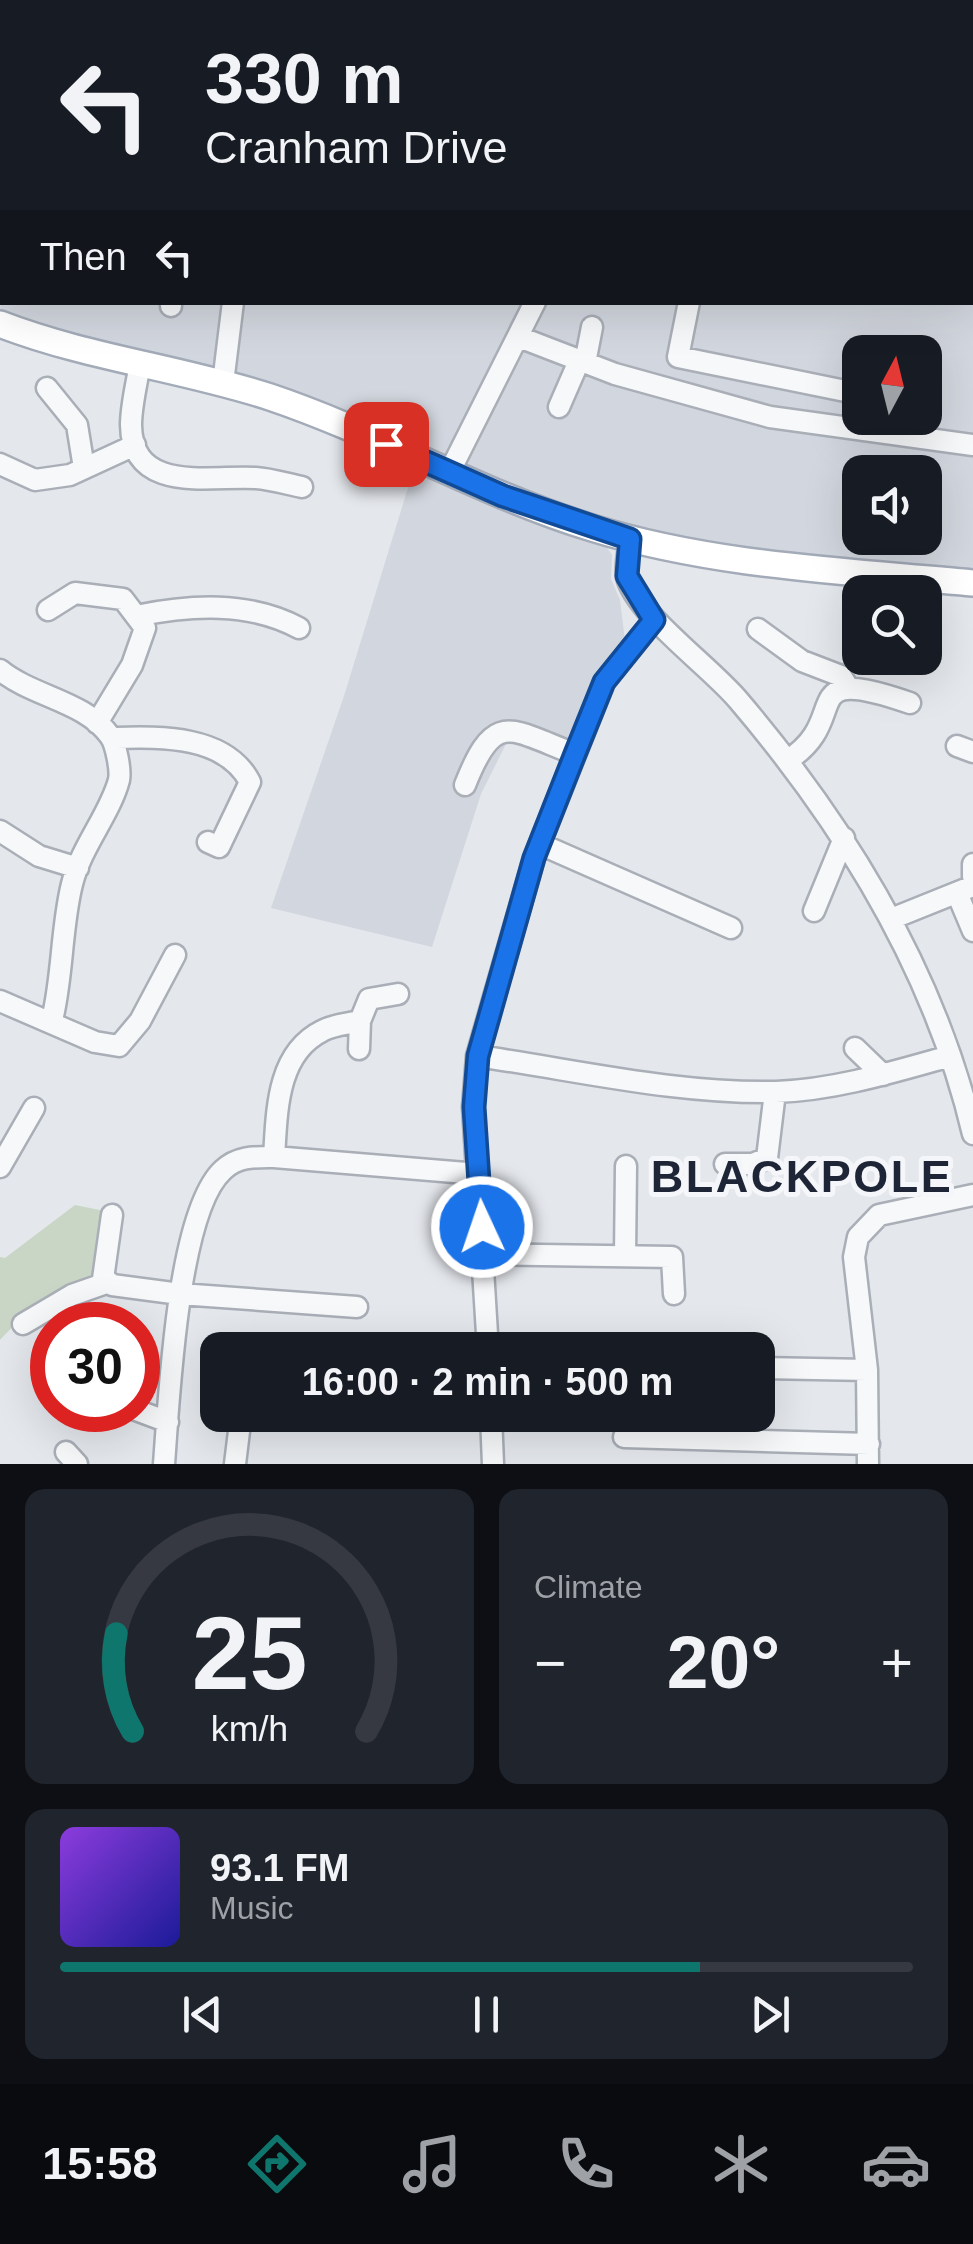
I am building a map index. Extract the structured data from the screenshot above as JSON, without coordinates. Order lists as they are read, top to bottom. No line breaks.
{"districts":["BLACKPOLE"],"north":"top","page":{"turn":["330 m","Cranham Drive"],"then":"Then","limit":"30","trip":"16:00 · 2 min · 500 m","tile":"Climate","heat":["−","20°","+"],"song":["93.1 FM","Music"],"tabs":"15:58","gauge":["25","km/h"]}}
